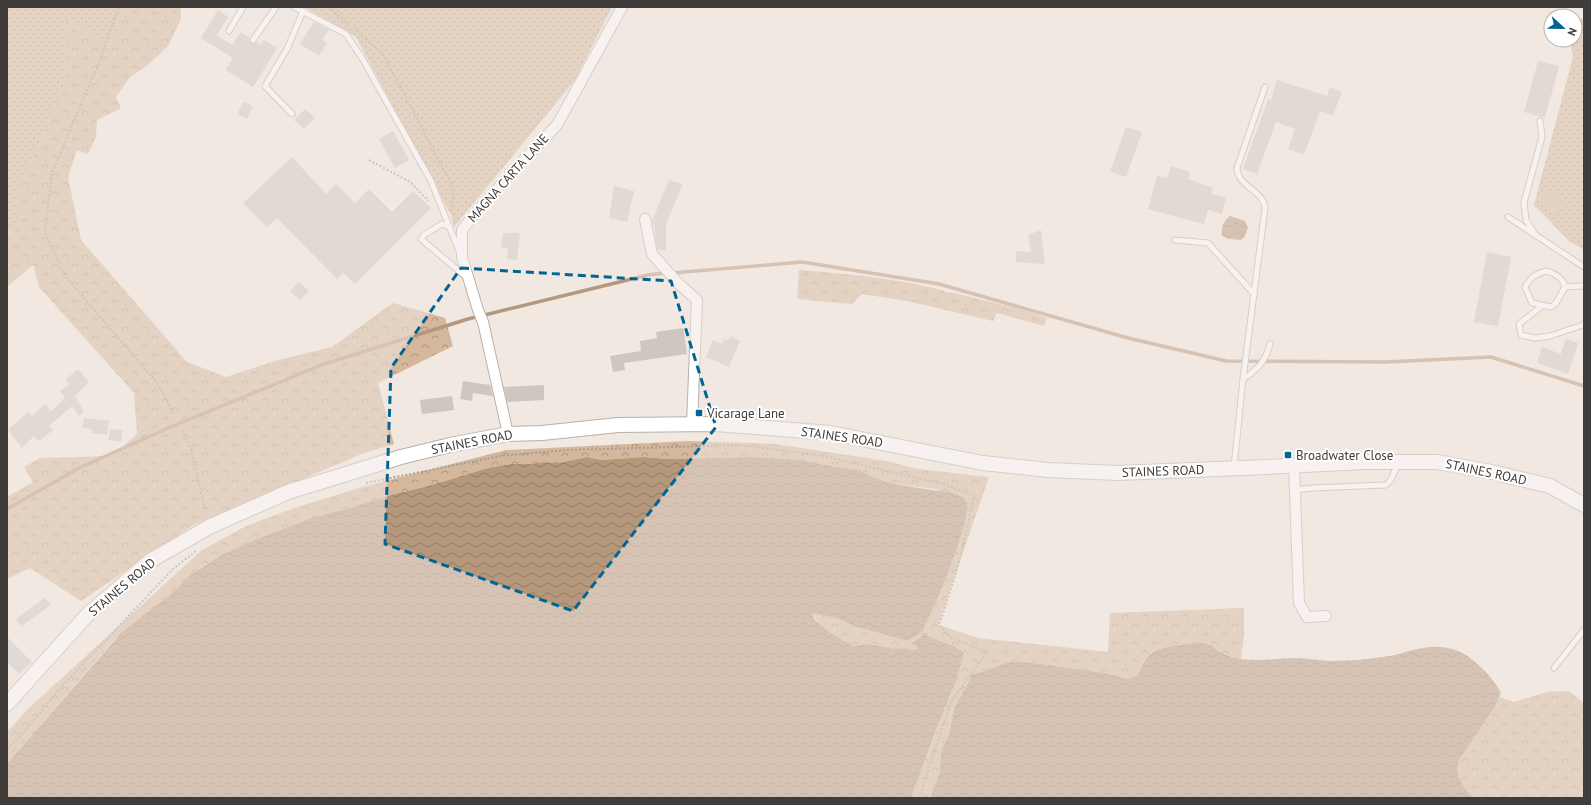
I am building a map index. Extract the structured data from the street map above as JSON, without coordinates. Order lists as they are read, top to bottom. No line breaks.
{"streets":{"main road":["STAINES ROAD"],"street":["MAGNA CARTA LANE"]},"crossings":[["MAGNA CARTA LANE","STAINES ROAD"]],"places":{"transit":["Vicarage Lane","Broadwater Close"]},"north":"right"}
